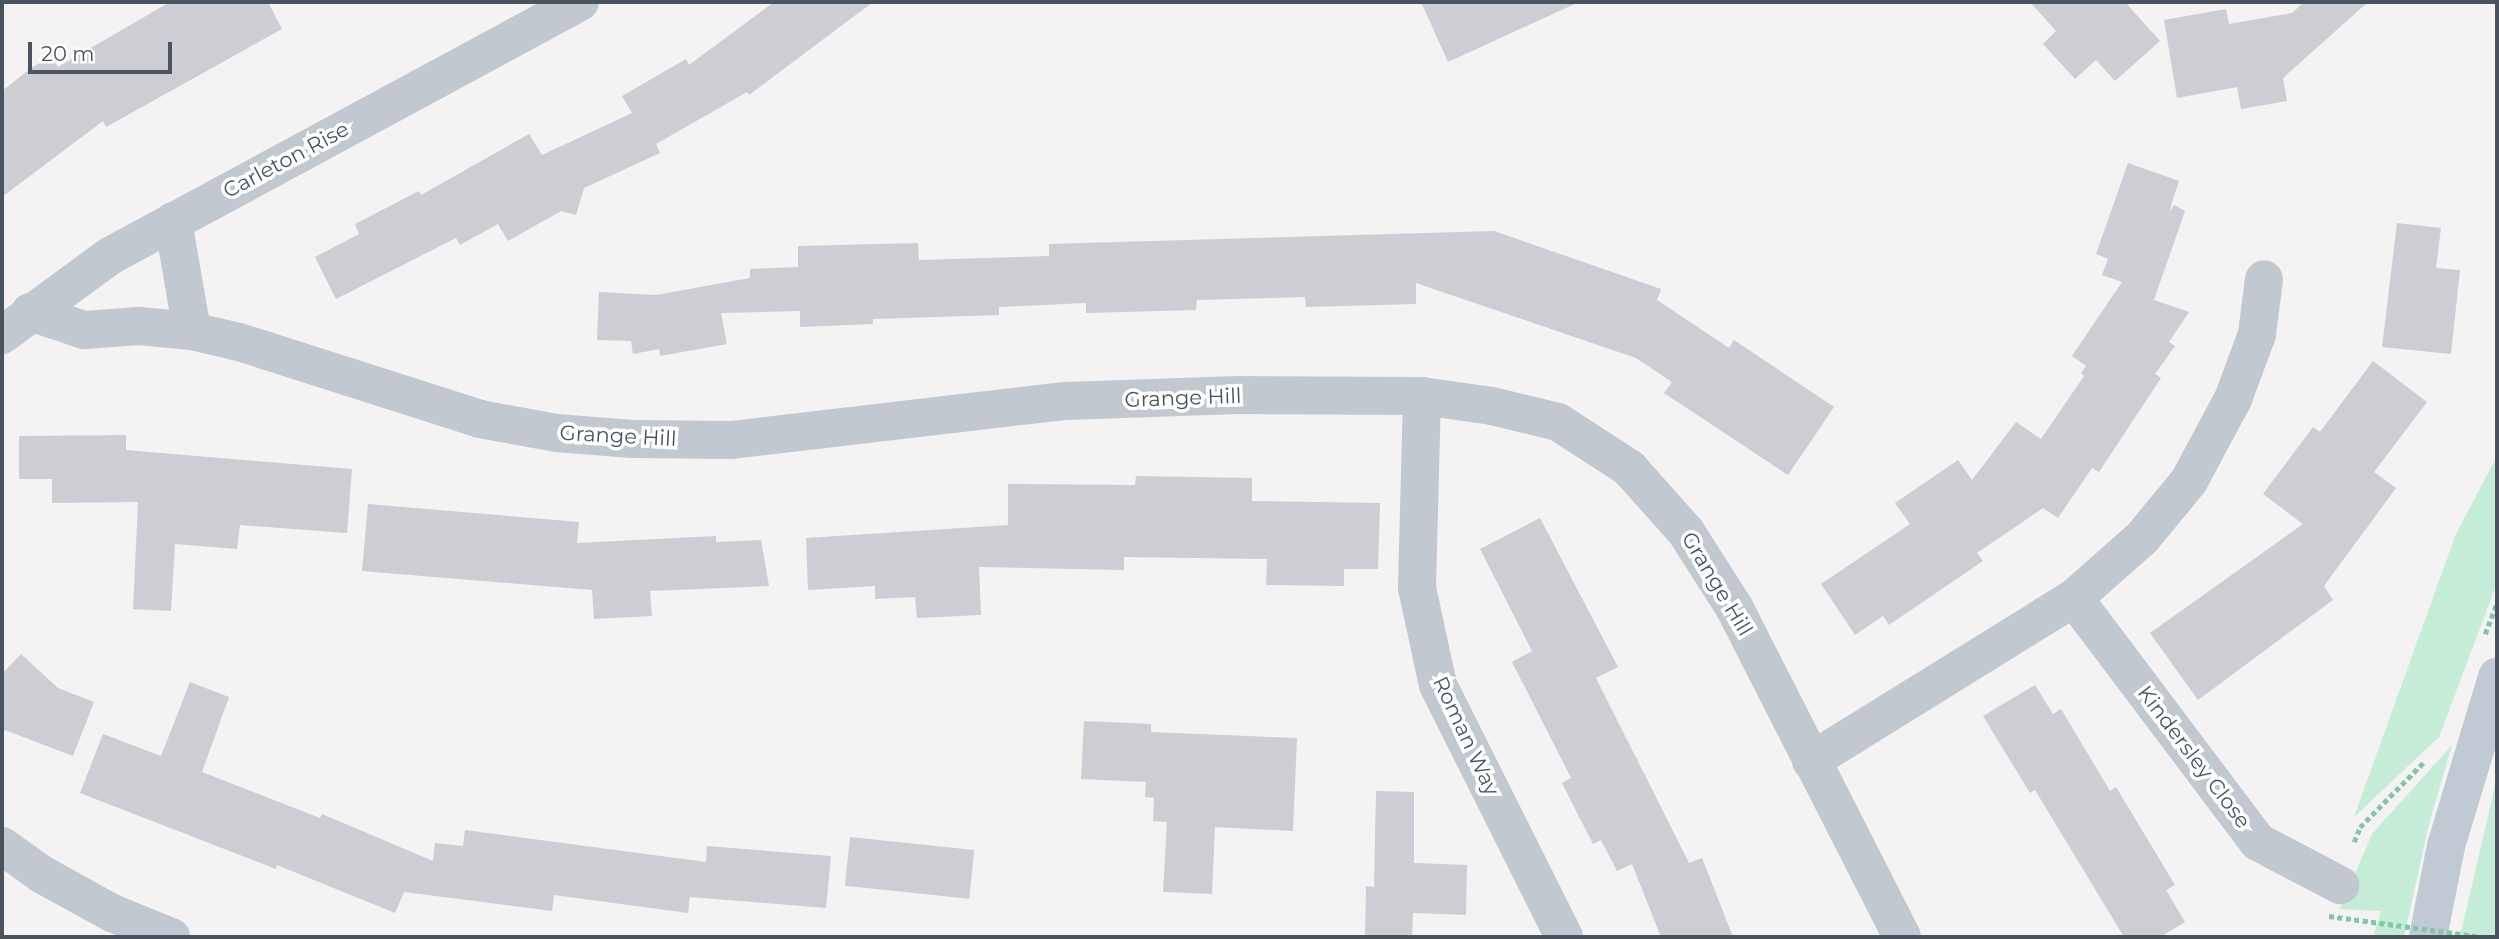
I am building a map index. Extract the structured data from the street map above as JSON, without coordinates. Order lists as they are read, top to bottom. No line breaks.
{"streets":{"street":["Carleton Rise","Grange Hill","Roman Way","Kindersley Close"]},"crossings":[["Carleton Rise","Grange Hill"],["Grange Hill","Roman Way"]],"scale_bar":"20 m"}
